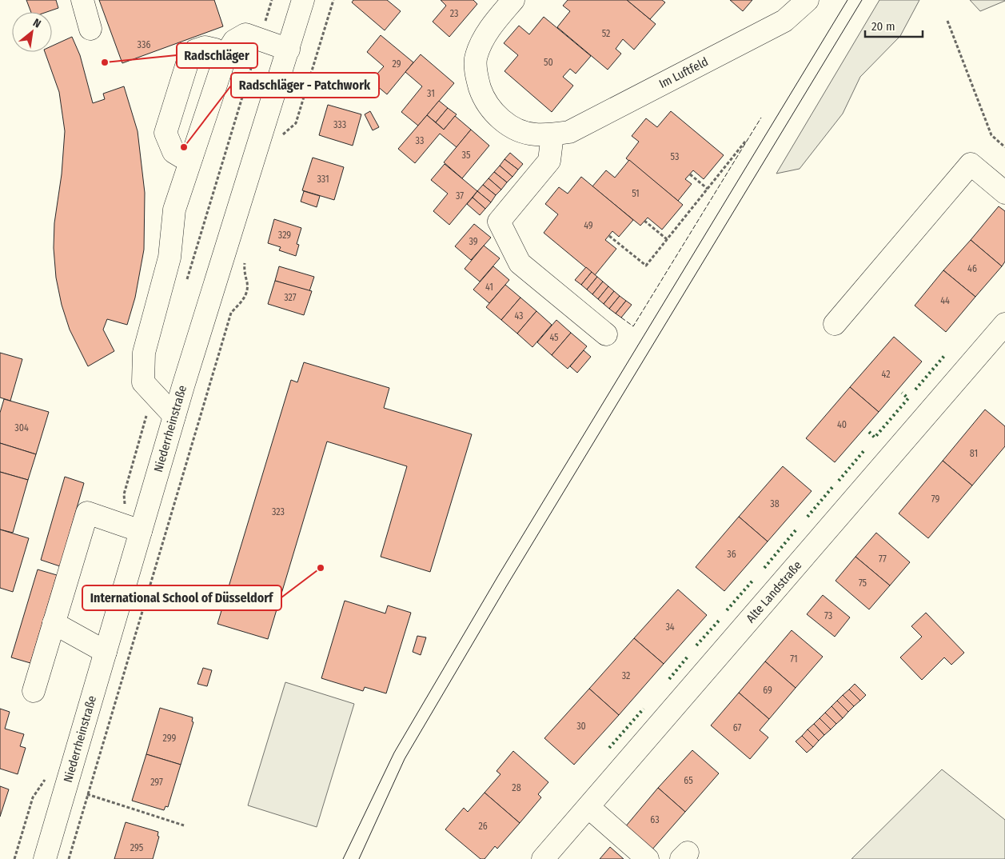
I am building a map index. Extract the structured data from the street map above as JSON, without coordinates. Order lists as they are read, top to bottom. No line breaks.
{"streets":{"street":["Im Luftfeld","Niederrheinstraße","Alte Landstraße"]},"places":["Radschläger","Radschläger - Patchwork","International School of Düsseldorf"],"house_numbers":["23","52","336","50","29","31","333","33","35","53","331","51","37","49","329","39","46","41","327","44","43","45","42","40","304","81","79","38","323","36","77","75","73","34","71","32","69","30","67","299","65","297","28","63","26","295"],"scale_bar":"20 m","north":"top right"}
